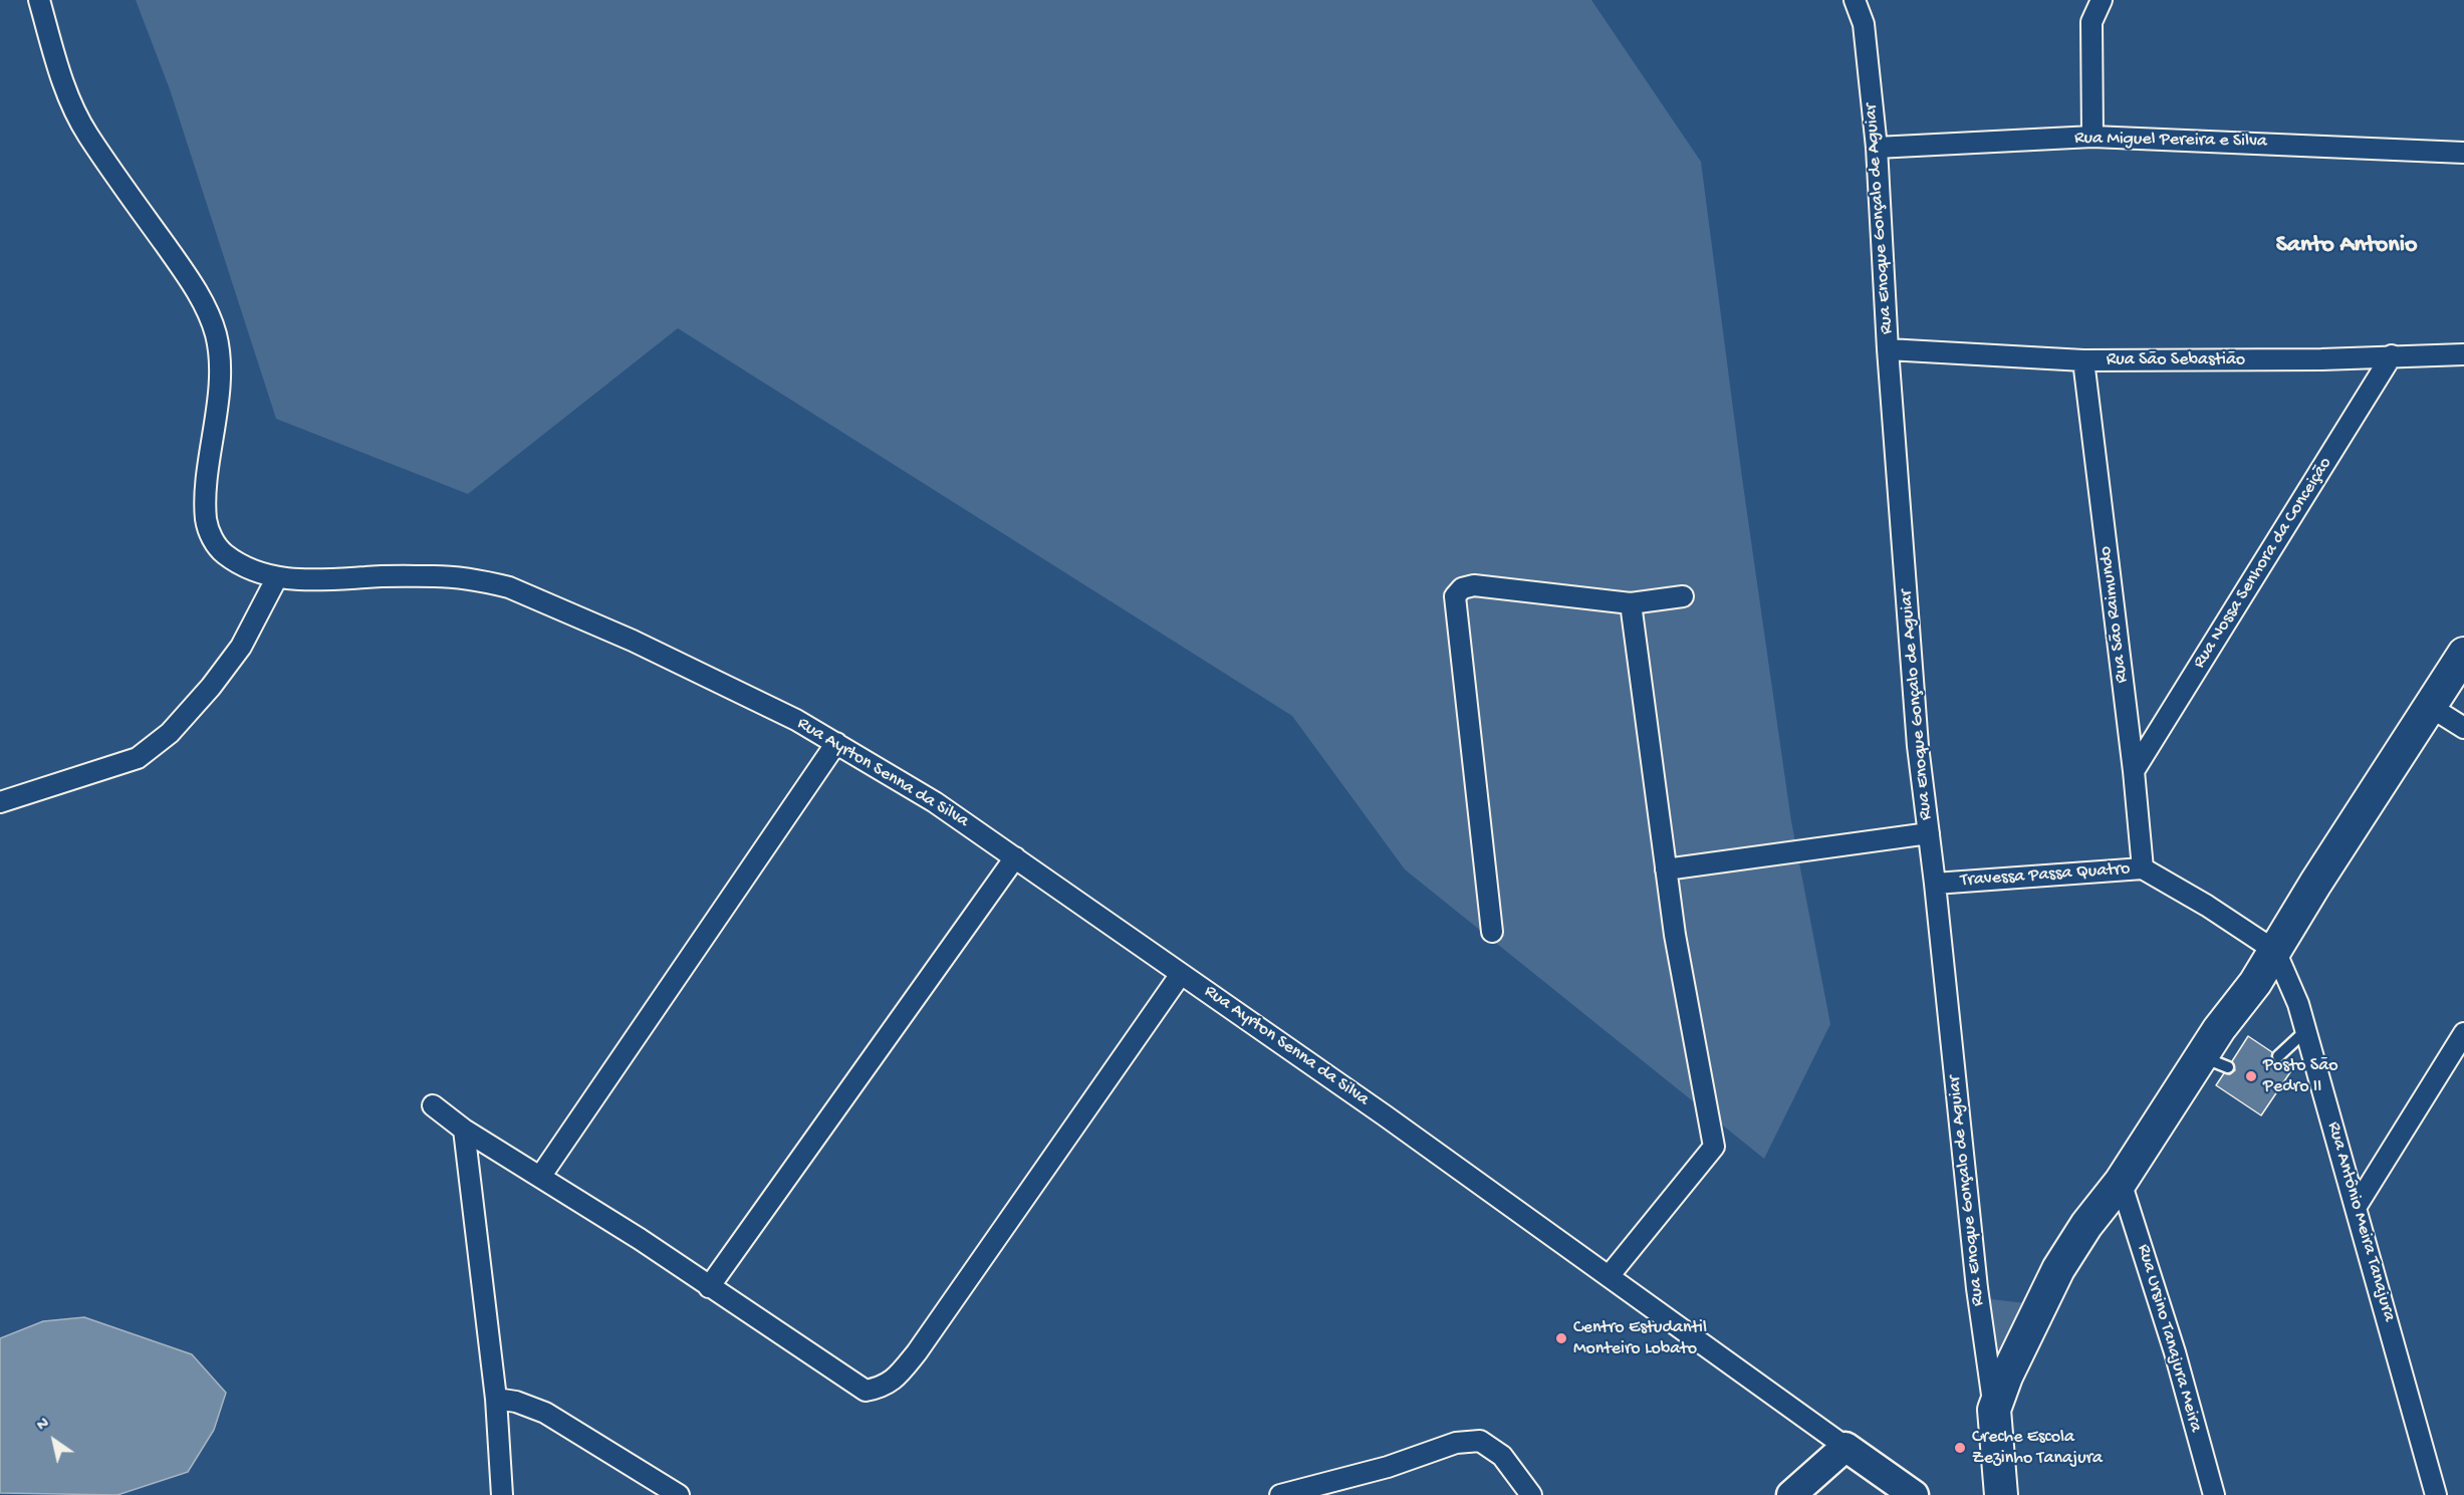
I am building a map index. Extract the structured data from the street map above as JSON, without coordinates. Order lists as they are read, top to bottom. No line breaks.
{"streets":{"street":["Rua Miguel Pereira e Silva","Rua Enoque Gonçalo de Aguiar","Rua São Sebastião","Rua Nossa Senhora da Conceição","Rua São Raimundo","Rua Ayrton Senna da Silva","Travessa Passa Quatro","Rua Antônio Meira Tanajura","Rua Ursino Tanajura Meira"]},"crossings":[["Rua Miguel Pereira e Silva","Rua Enoque Gonçalo de Aguiar"],["Rua Enoque Gonçalo de Aguiar","Rua São Sebastião"],["Rua Enoque Gonçalo de Aguiar","Travessa Passa Quatro"],["Rua São Sebastião","Rua Nossa Senhora da Conceição"],["Rua São Sebastião","Rua São Raimundo"],["Rua Nossa Senhora da Conceição","Rua São Raimundo"],["Rua São Raimundo","Travessa Passa Quatro"],["Travessa Passa Quatro","Rua Antônio Meira Tanajura"]],"districts":["Santo Antonio"],"places":["Posto São Pedro II","Centro Estudantil Monteiro Lobato","Creche Escola Zezinho Tanajura"],"north":"top left"}
